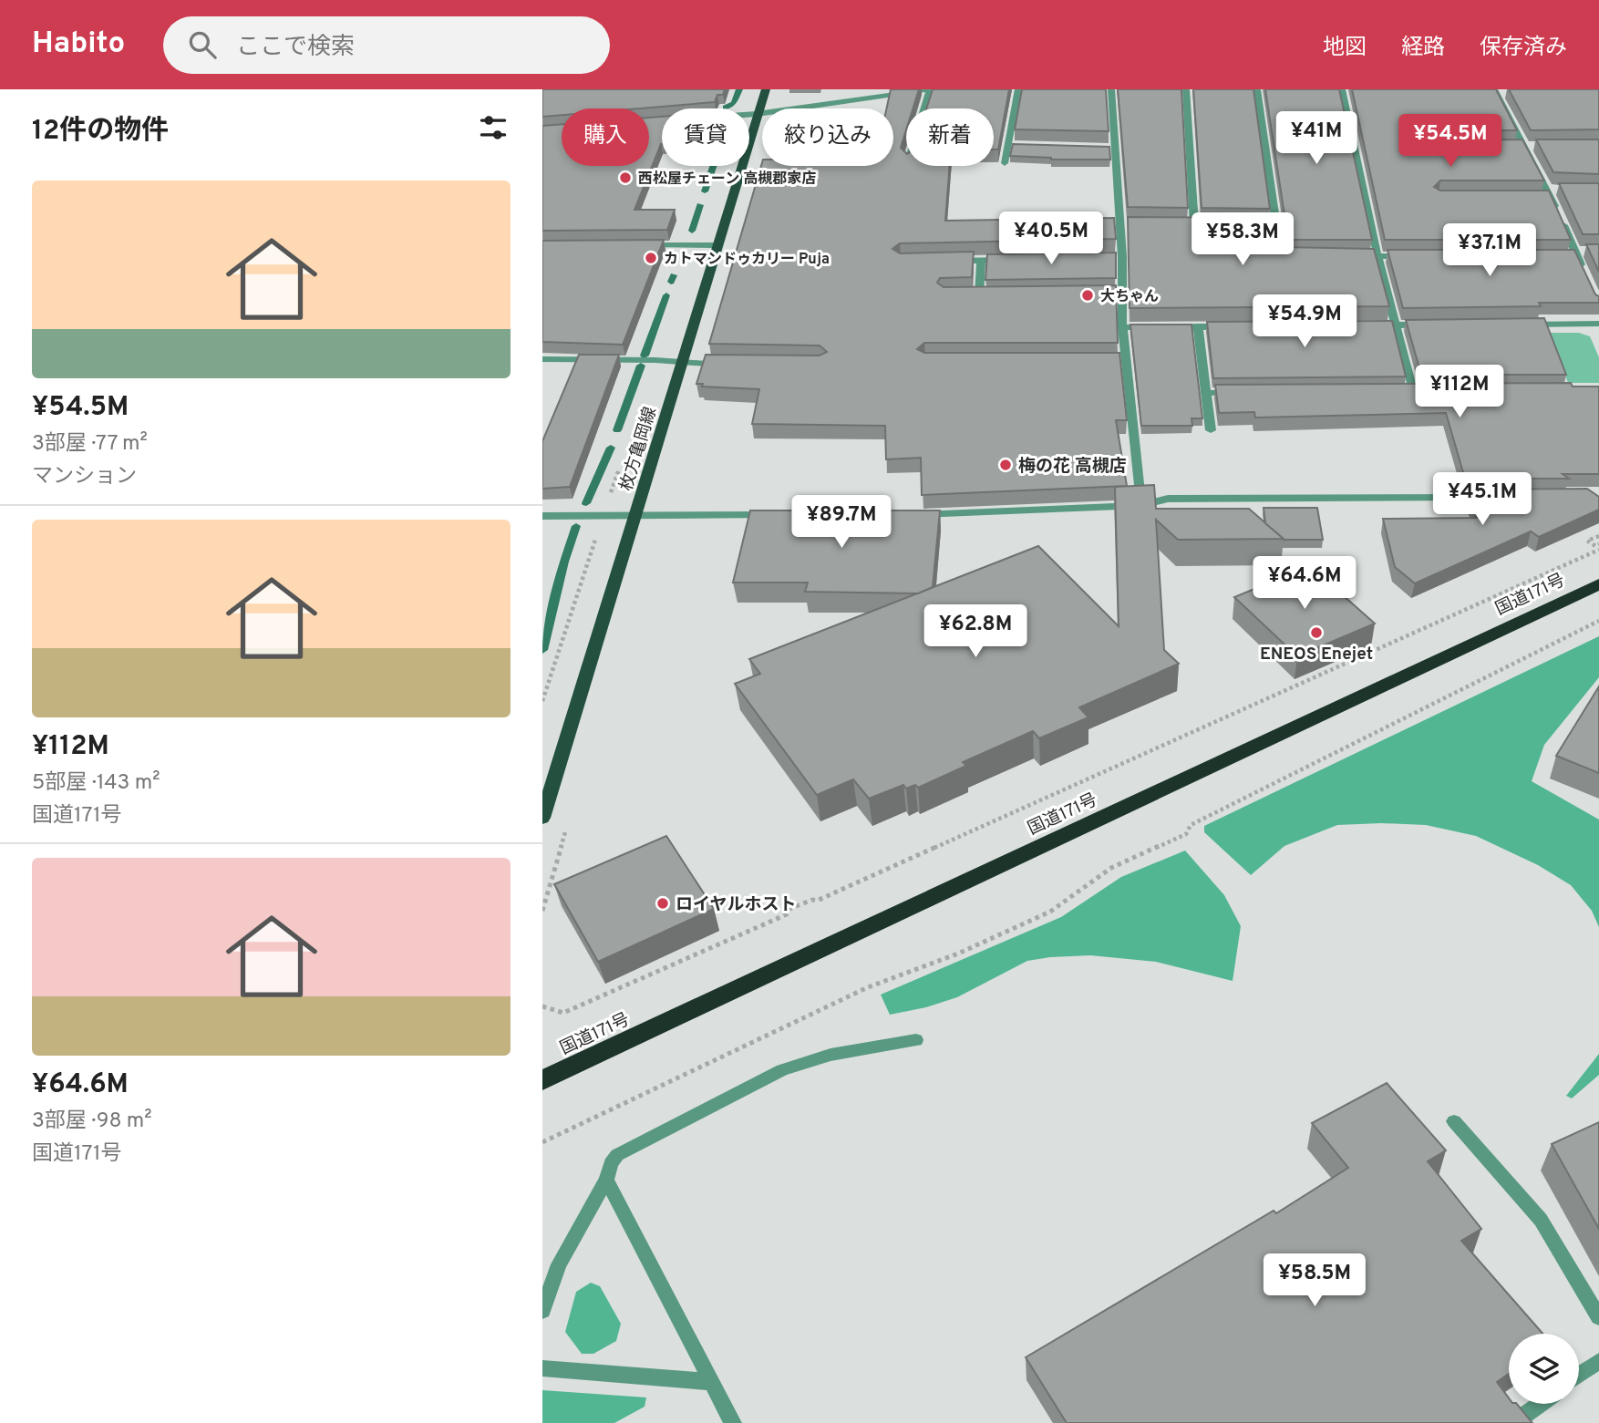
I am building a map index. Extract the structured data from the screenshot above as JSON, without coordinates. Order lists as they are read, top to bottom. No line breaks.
{"streets":{"highway":["国道171号"],"main road":["枚方亀岡線"]},"places":["西松屋チェーン 高槻郡家店","カトマンドゥカリー Puja","大ちゃん","梅の花 高槻店","ENEOS Enejet","ロイヤルホスト"],"page":{"header":"Habito","search":"ここで検索","nav":["地図","経路","保存済み"],"heading":"12件の物件","chip":["購入","賃貸","絞り込み","新着"],"price":["¥41M","¥54.5M","¥40.5M","¥58.3M","¥37.1M","¥54.9M","¥112M","¥45.1M","¥89.7M","¥64.6M","¥62.8M","¥58.5M"],"list":[{"name":"¥54.5M","note":"3部屋 · 77 m² · マンション"},{"name":"¥112M","note":"5部屋 · 143 m² · 国道171号"},{"name":"¥64.6M","note":"3部屋 · 98 m² · 国道171号"}]}}
